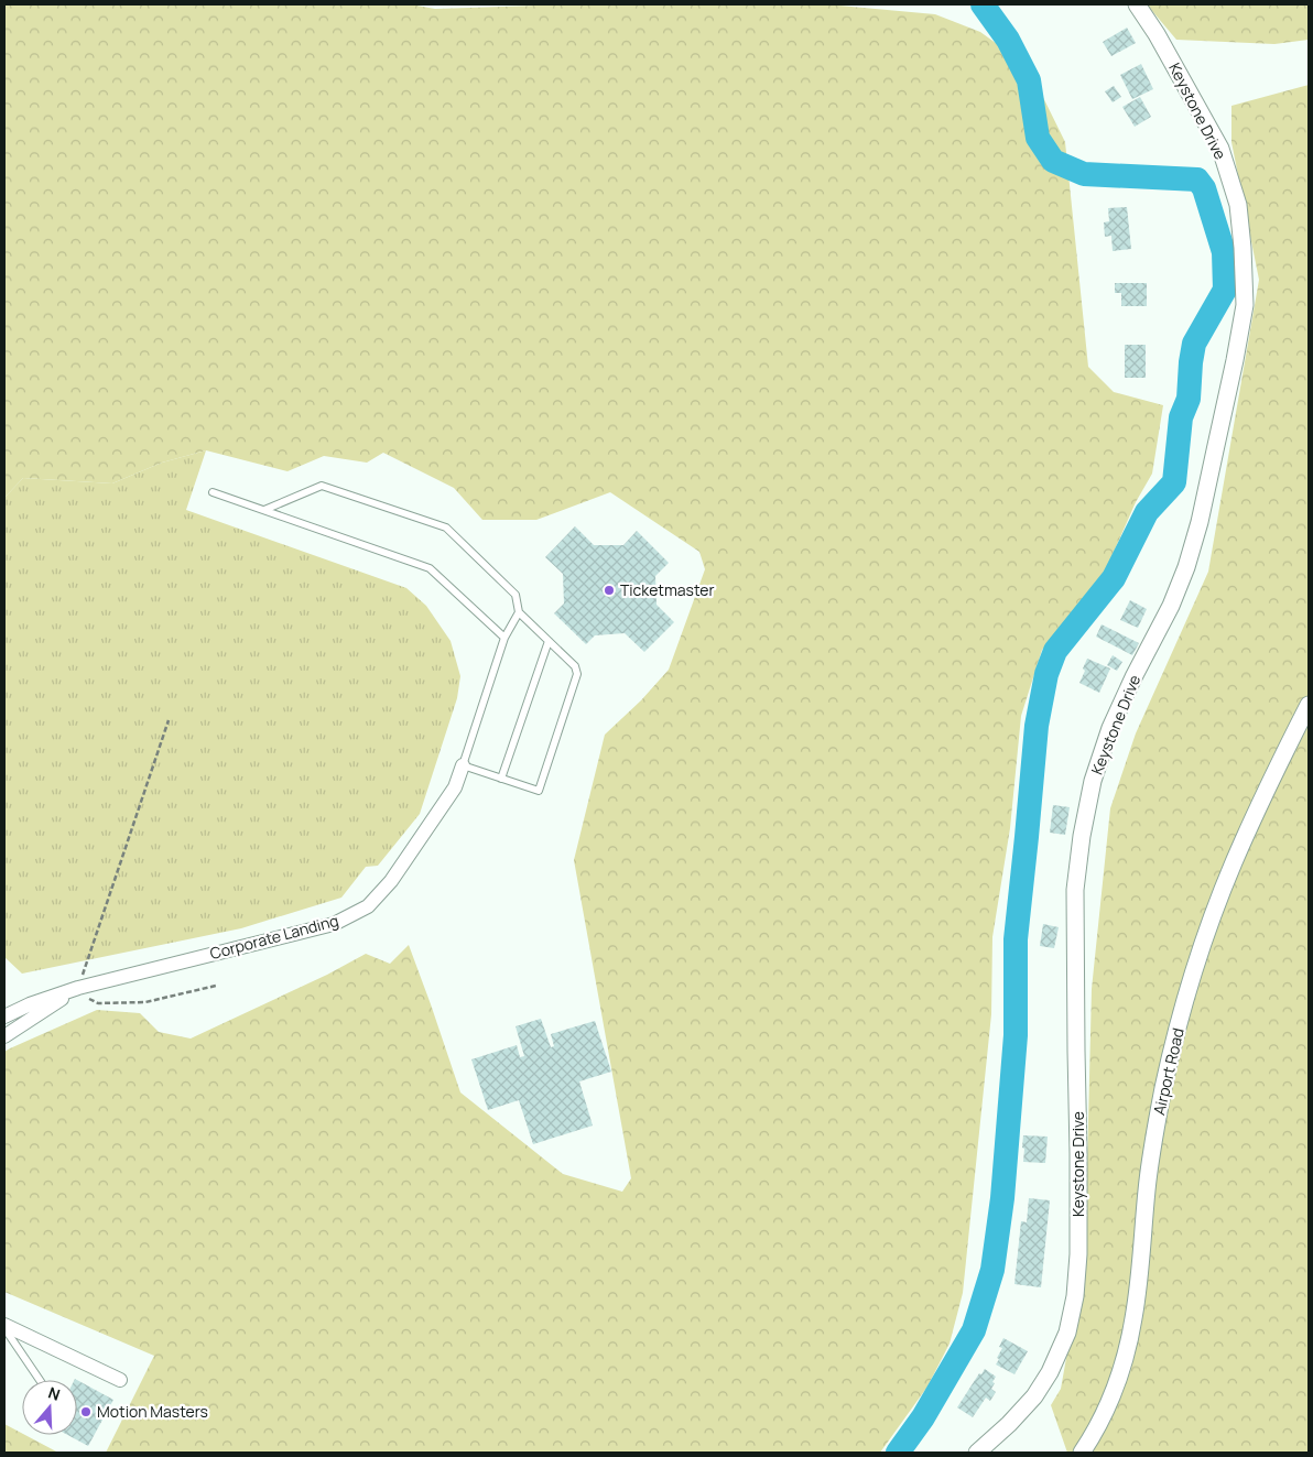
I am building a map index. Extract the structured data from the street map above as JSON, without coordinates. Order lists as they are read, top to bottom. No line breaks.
{"streets":{"street":["Keystone Drive","Corporate Landing","Airport Road"]},"places":["Ticketmaster","Motion Masters"],"north":"top"}
